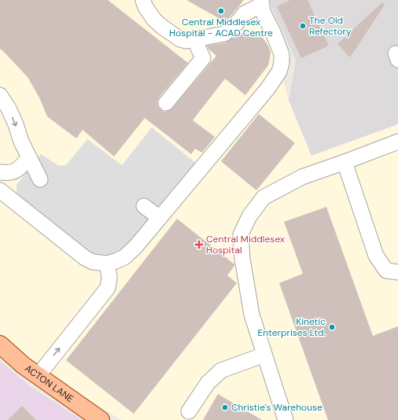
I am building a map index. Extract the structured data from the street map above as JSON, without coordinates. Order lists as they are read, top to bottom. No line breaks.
{"streets":{"main road":["ACTON LANE"]},"places":{"other":["Central Middlesex Hospital - ACAD Centre","The Old Refectory","Kinetic Enterprises Ltd.","Christie's Warehouse"],"health":["Central Middlesex Hospital"]}}
